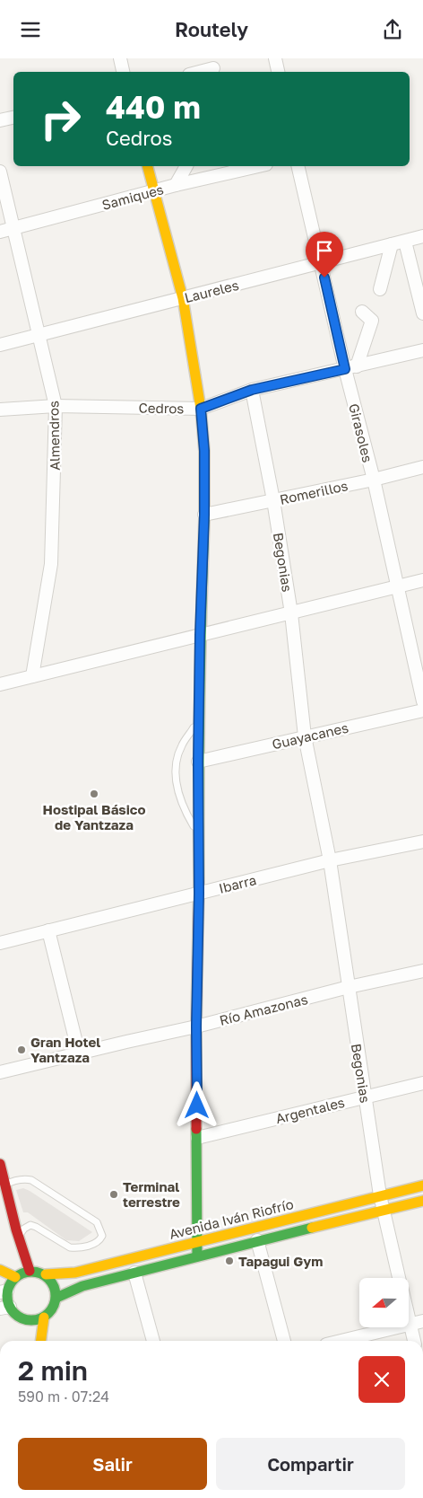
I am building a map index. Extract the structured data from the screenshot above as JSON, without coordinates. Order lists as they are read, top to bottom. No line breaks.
{"streets":{"street":["Samiques","Laureles","Cedros","Girasoles","Almendros","Romerillos","Begonias","Guayacanes","Ibarra","Río Amazonas","Argentales","Avenida Iván Riofrío"]},"crossings":[["Samiques","Almendros"],["Laureles","Girasoles"],["Laureles","Almendros"],["Cedros","Girasoles"],["Cedros","Almendros"],["Cedros","Begonias"],["Girasoles","Romerillos"],["Romerillos","Begonias"],["Begonias","Guayacanes"],["Begonias","Ibarra"],["Begonias","Río Amazonas"],["Begonias","Argentales"],["Begonias","Avenida Iván Riofrío"]],"places":["Hostipal Básico de Yantzaza","Gran Hotel Yantzaza","Terminal terrestre","Tapagui Gym"],"north":"left","page":{"header":"Routely","turn":["440 m","Cedros"],"heading":["2 min","590 m · 07:24"],"buttons":["Salir","Compartir"]}}
